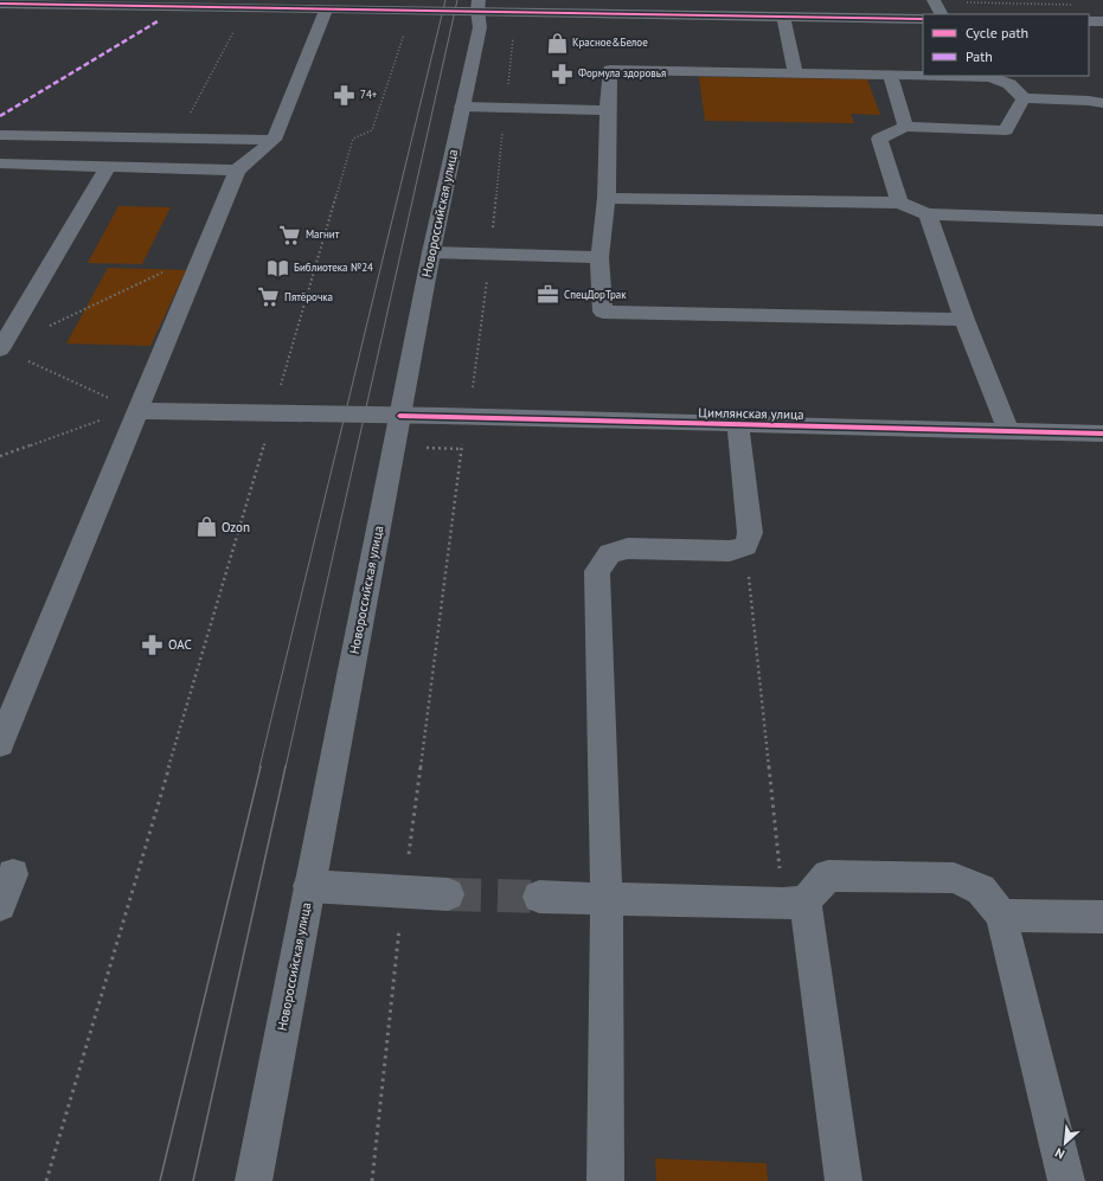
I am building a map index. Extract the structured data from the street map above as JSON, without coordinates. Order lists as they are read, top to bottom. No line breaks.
{"streets":{"main road":["Новороссийская улица"],"street":["Цимлянская улица"]},"crossings":[["Новороссийская улица","Цимлянская улица"]],"places":{"shop":["Красное&Белое","Ozon"],"pharmacy":["Формула здоровья","74+","ОАС"],"supermarket":["Магнит","Пятёрочка"],"library":["Библиотека №24"],"office":["СпецДорТрак"]},"legend":["Cycle path","Path"],"north":"bottom left"}
